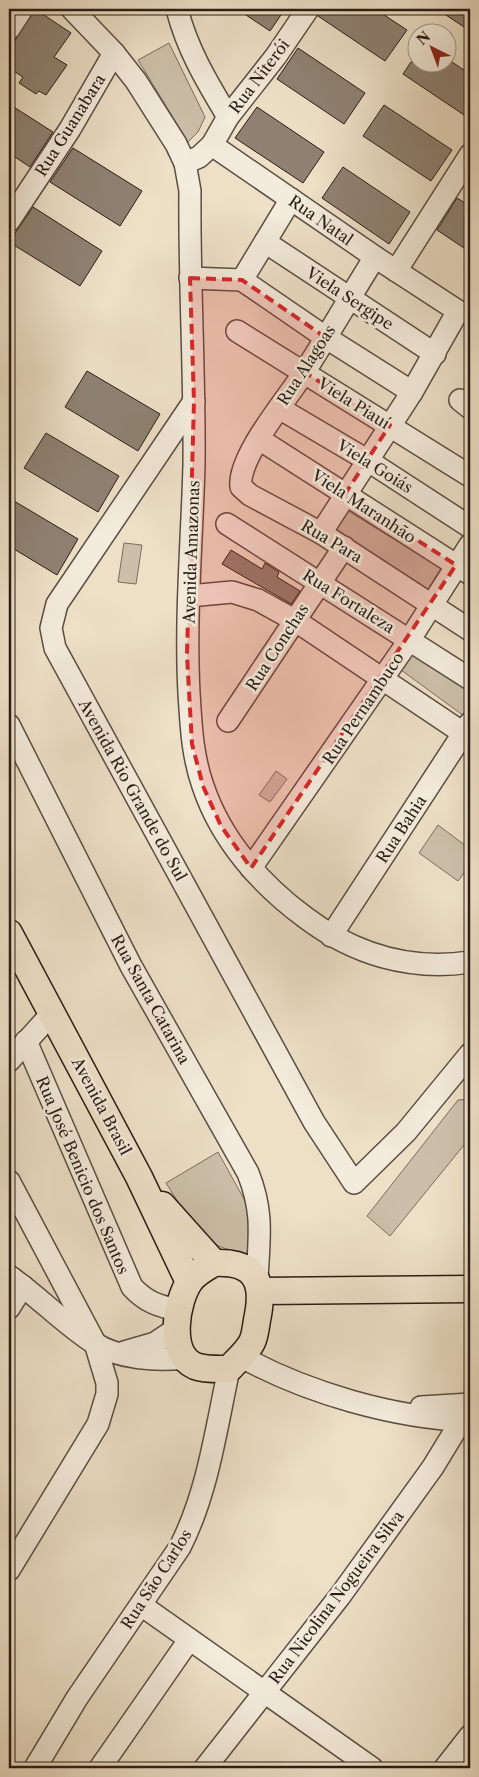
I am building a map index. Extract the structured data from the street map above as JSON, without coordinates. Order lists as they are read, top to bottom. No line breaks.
{"streets":{"main road":["Avenida Brasil"],"street":["Rua Niterói","Rua Guanabara","Rua Natal","Viela Sergipe","Rua Alagoas","Viela Piauí","Viela Goiás","Viela Maranhão","Rua Para","Avenida Amazonas","Rua Fortaleza","Rua Conchas","Rua Pernambuco","Avenida Rio Grande do Sul","Rua Bahia","Rua Santa Catarina","Rua José Benicio dos Santos","Rua São Carlos","Rua Nicolina Nogueira Silva"]},"crossings":[["Rua Niterói","Rua Natal"],["Rua Guanabara","Avenida Amazonas"],["Rua Natal","Viela Sergipe"],["Rua Natal","Rua Alagoas"],["Viela Sergipe","Rua Alagoas"],["Rua Alagoas","Viela Piauí"],["Rua Alagoas","Viela Goiás"],["Rua Alagoas","Viela Maranhão"],["Rua Alagoas","Rua Para"],["Viela Maranhão","Rua Pernambuco"],["Rua Para","Rua Conchas"],["Rua Para","Rua Pernambuco"],["Avenida Amazonas","Rua Pernambuco"],["Avenida Amazonas","Avenida Rio Grande do Sul"],["Avenida Amazonas","Rua Bahia"],["Rua Fortaleza","Rua Conchas"],["Rua Fortaleza","Rua Pernambuco"],["Rua Santa Catarina","Avenida Brasil"],["Rua Santa Catarina","Rua José Benicio dos Santos"],["Rua Santa Catarina","Rua São Carlos"],["Avenida Brasil","Rua José Benicio dos Santos"],["Avenida Brasil","Rua São Carlos"],["Rua José Benicio dos Santos","Rua São Carlos"]],"north":"top left"}
